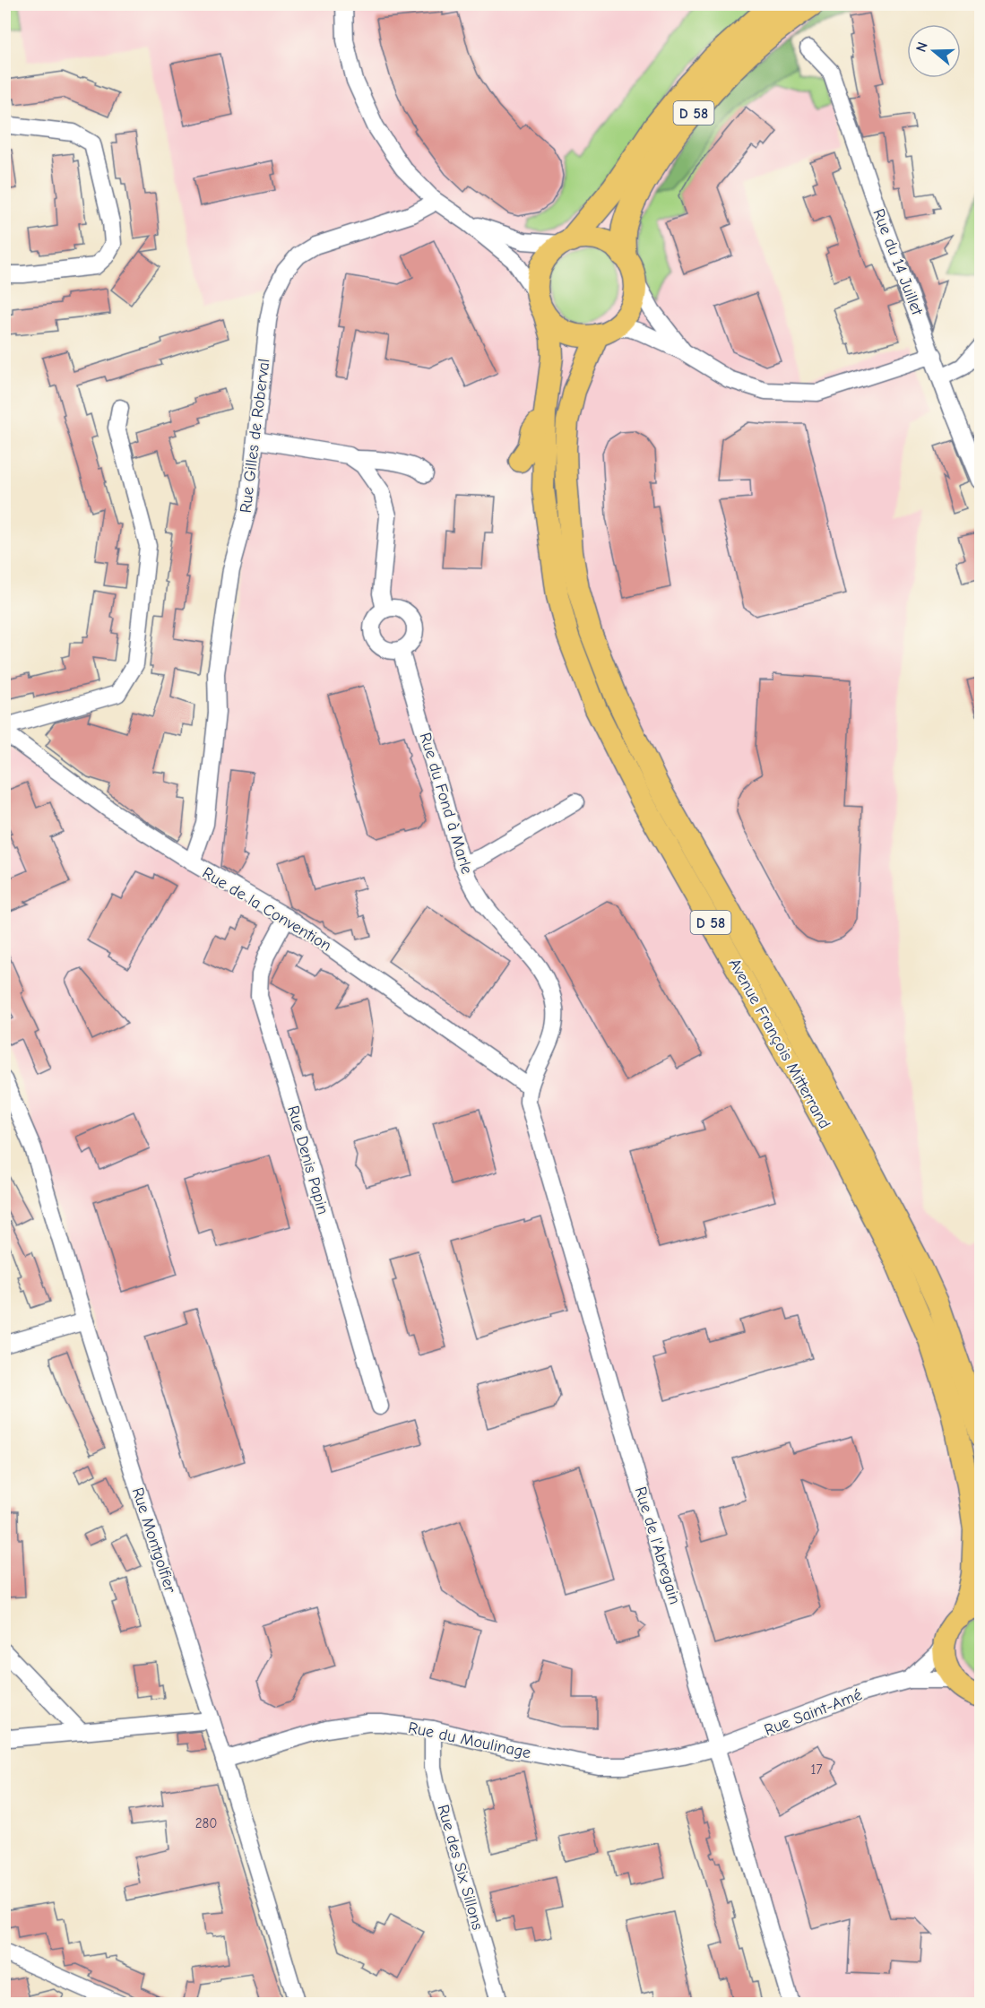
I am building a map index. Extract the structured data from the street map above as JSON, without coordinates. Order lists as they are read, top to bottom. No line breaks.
{"streets":{"highway":["D 58"],"main road":["Avenue François Mitterrand"],"street":["Rue du 14 Juillet","Rue Gilles de Roberval","Rue du Fond à Marle","Rue de la Convention","Rue Denis Papin","Rue Montgolfier","Rue de l'Abregain","Rue Saint-Amé","Rue du Moulinage","Rue des Six Sillons"]},"crossings":[["D 58","Avenue François Mitterrand"],["Rue Gilles de Roberval","Rue de la Convention"],["Rue du Fond à Marle","Rue de la Convention"],["Rue du Fond à Marle","Rue de l'Abregain"],["Rue de la Convention","Rue Denis Papin"],["Rue de la Convention","Rue de l'Abregain"],["Rue Montgolfier","Rue du Moulinage"],["Rue de l'Abregain","Rue Saint-Amé"],["Rue de l'Abregain","Rue du Moulinage"],["Rue Saint-Amé","Rue du Moulinage"],["Rue du Moulinage","Rue des Six Sillons"]],"house_numbers":["17","280"],"north":"left"}
